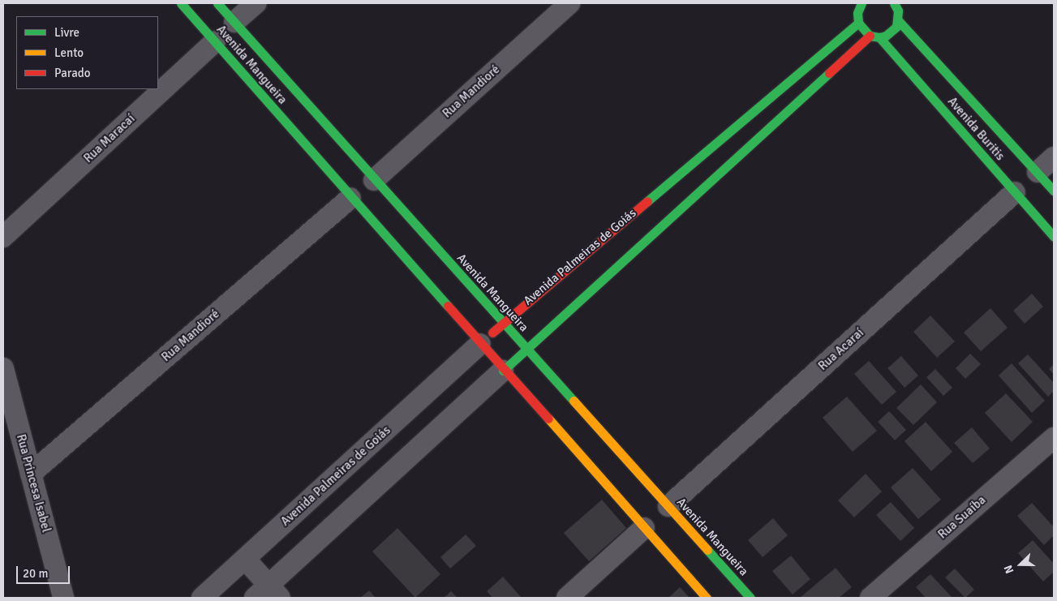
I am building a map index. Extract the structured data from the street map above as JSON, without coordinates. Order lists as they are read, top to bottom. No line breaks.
{"streets":{"street":["Avenida Mangueira","Rua Mandioré","Avenida Buritis","Rua Maracaí","Avenida Palmeiras de Goiás","Rua Acaraí","Rua Princesa Isabel","Rua Suaíba"]},"crossings":[["Avenida Mangueira","Rua Mandioré"],["Avenida Mangueira","Rua Maracaí"],["Avenida Mangueira","Avenida Palmeiras de Goiás"],["Avenida Mangueira","Rua Acaraí"],["Rua Mandioré","Rua Princesa Isabel"],["Avenida Buritis","Avenida Palmeiras de Goiás"],["Avenida Buritis","Rua Acaraí"]],"legend":["Livre","Lento","Parado"],"scale_bar":"20 m","north":"left"}
